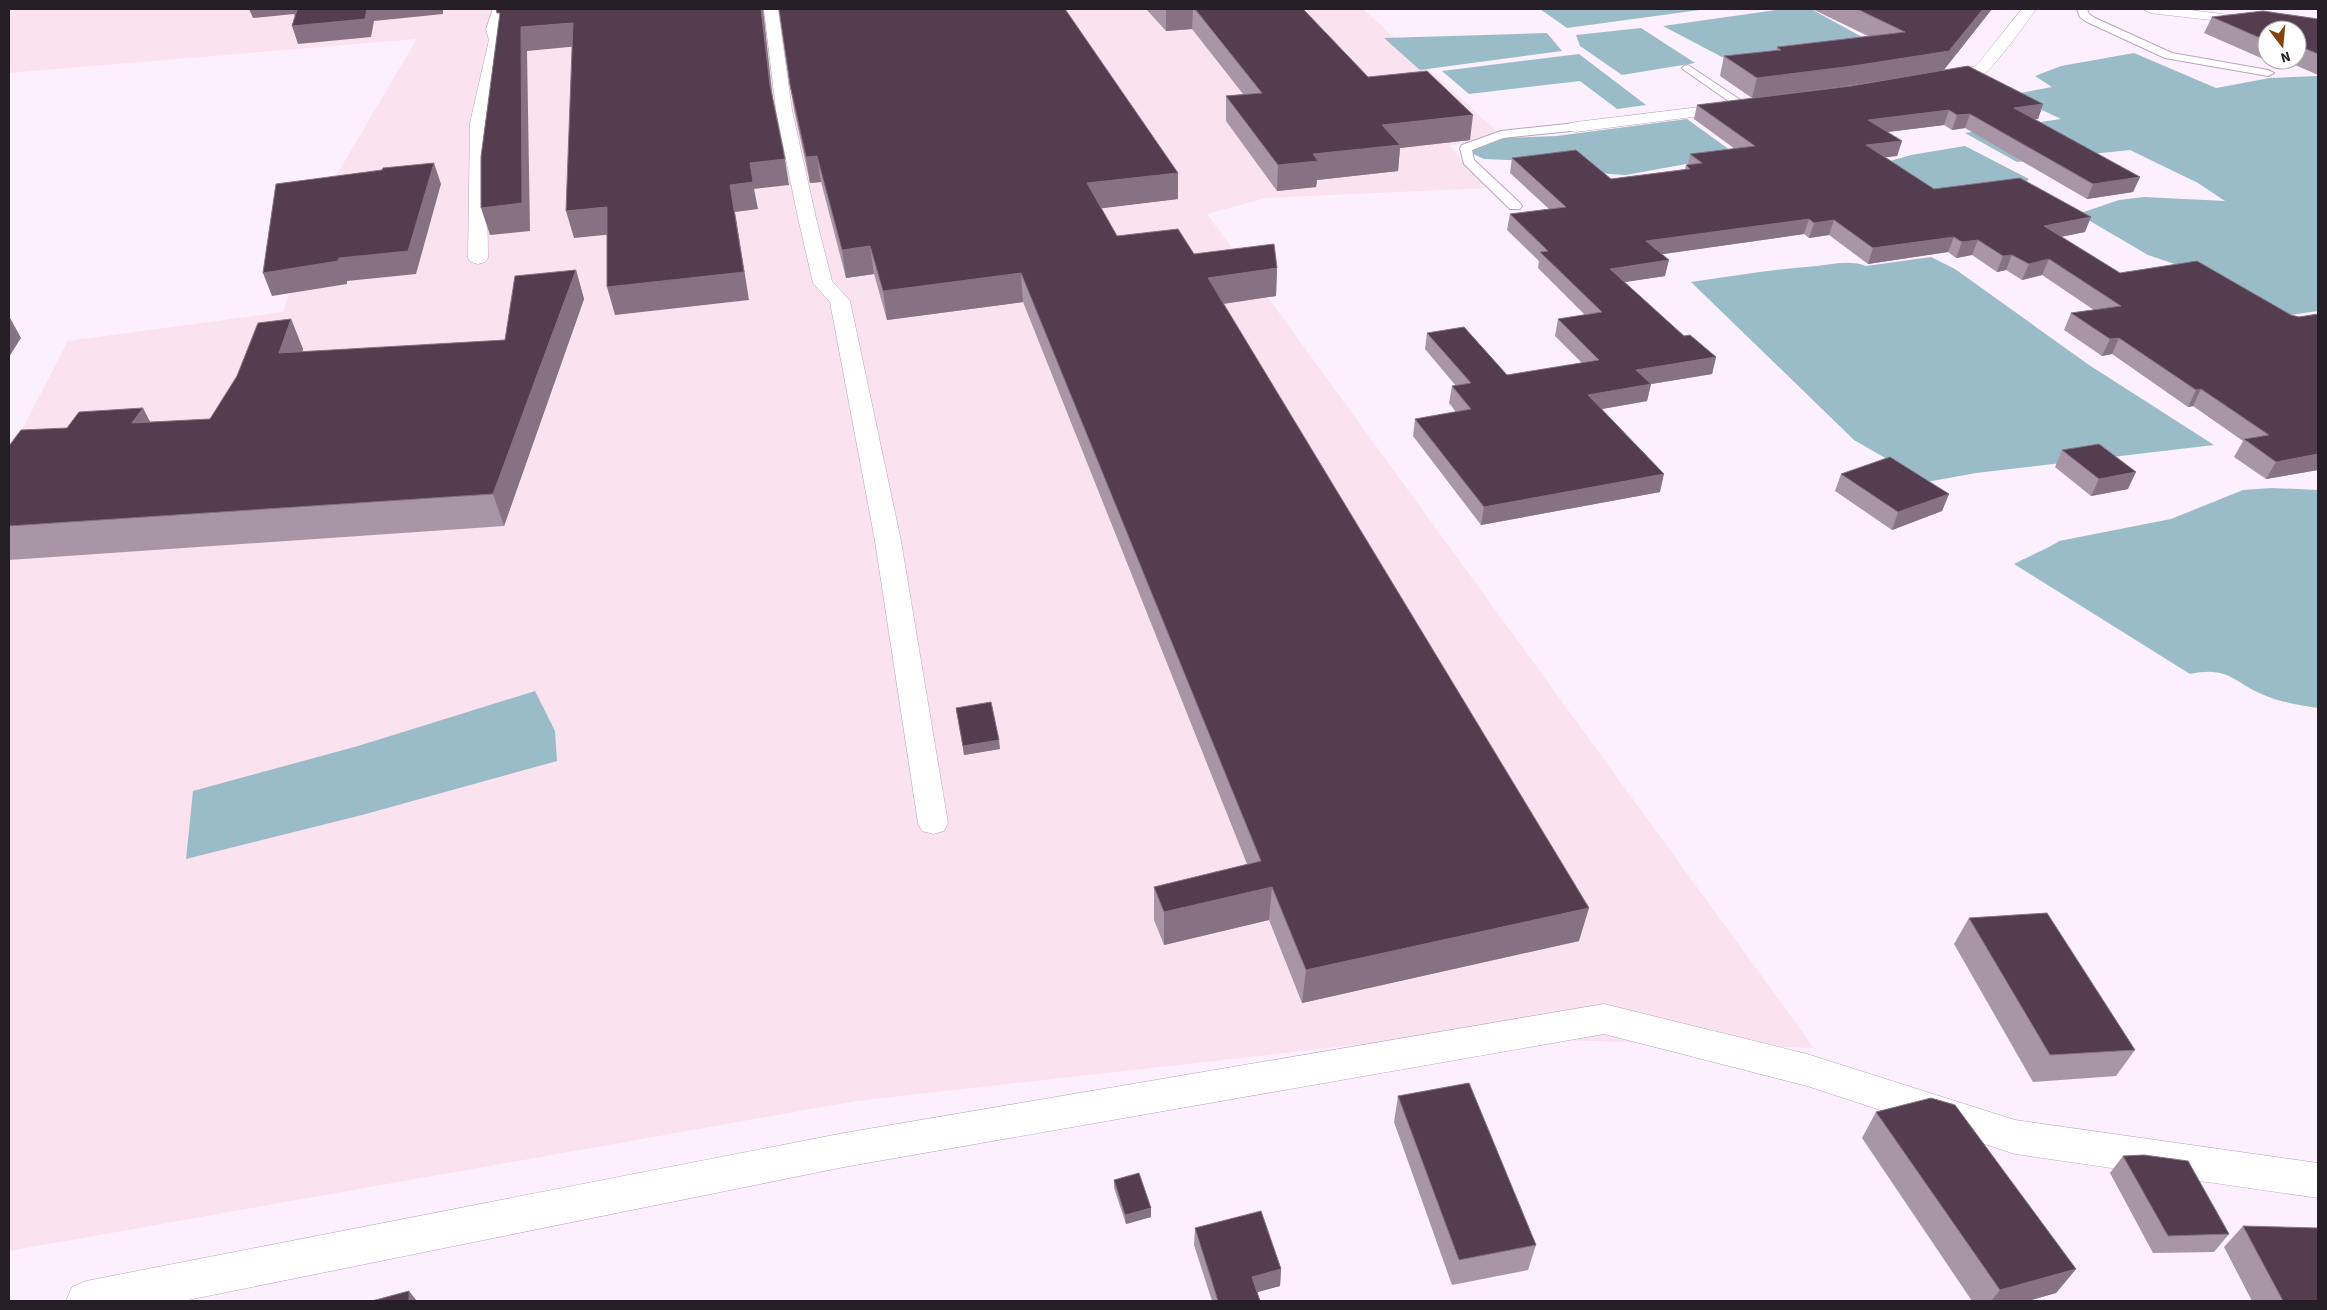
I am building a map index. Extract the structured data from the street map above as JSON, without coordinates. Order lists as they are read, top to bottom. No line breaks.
{"north":"bottom"}
